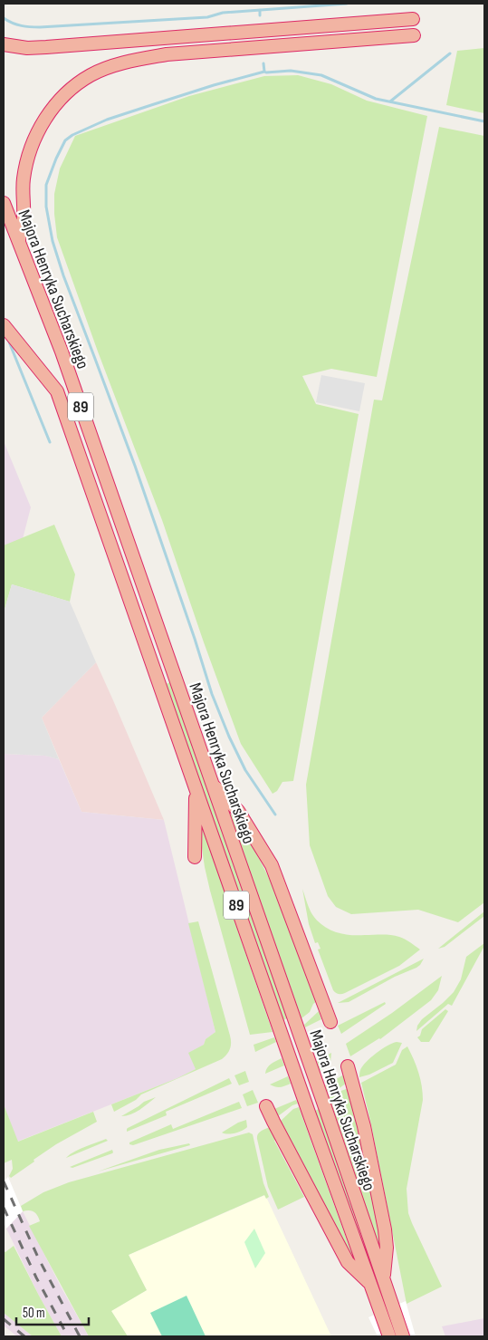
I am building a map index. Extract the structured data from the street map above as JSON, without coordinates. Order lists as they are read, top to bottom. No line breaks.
{"streets":{"highway":["Majora Henryka Sucharskiego","89"]},"scale_bar":"50 m"}
